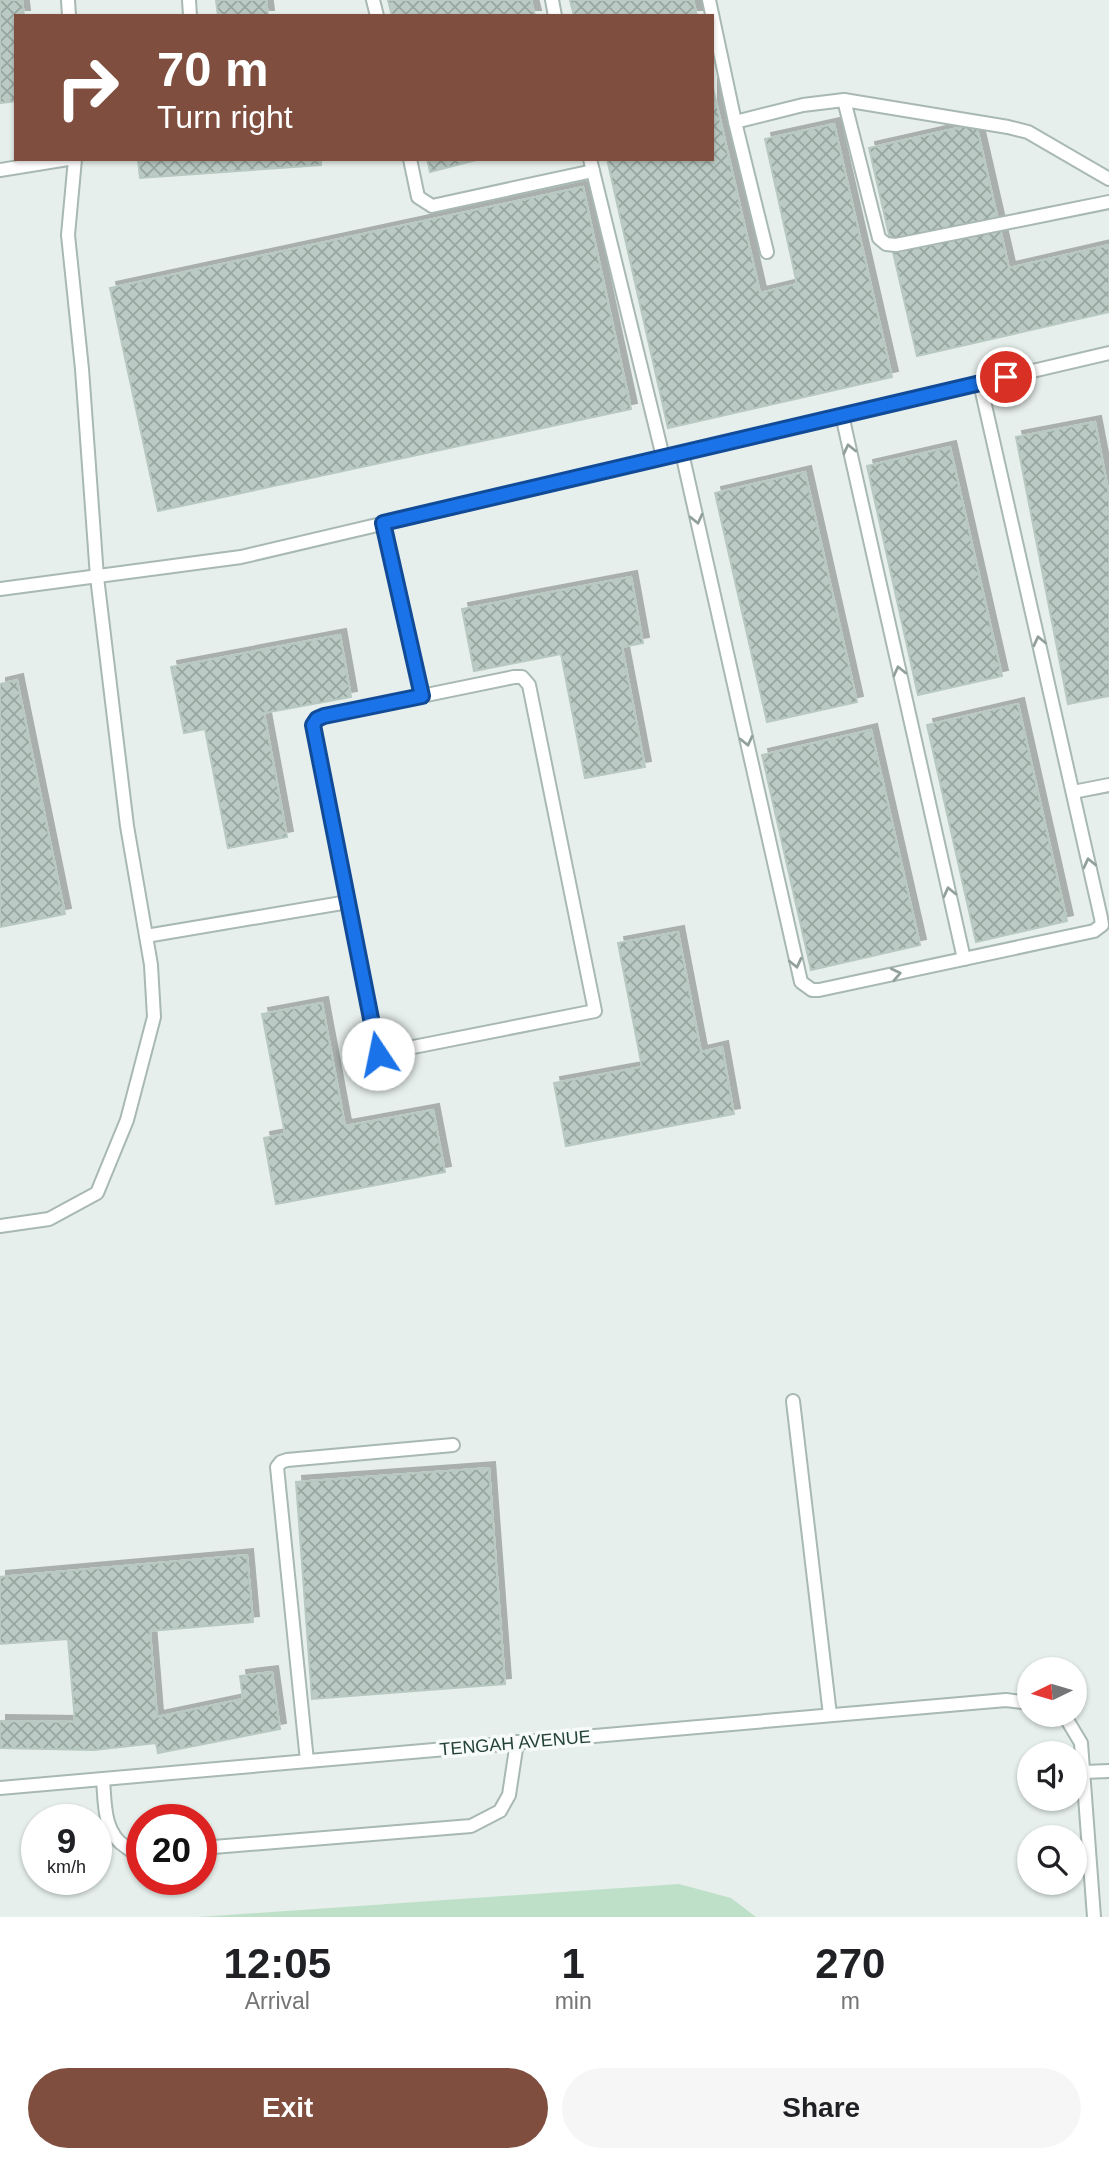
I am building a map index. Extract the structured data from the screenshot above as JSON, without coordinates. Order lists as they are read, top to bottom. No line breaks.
{"streets":{"lane":["TENGAH AVENUE"]},"north":"left","page":{"turn":["70 m","Turn right"],"speed":"9 km/h","limit":"20","eta":["12:05","Arrival","1","min","270","m"],"buttons":["Exit","Share"]}}
